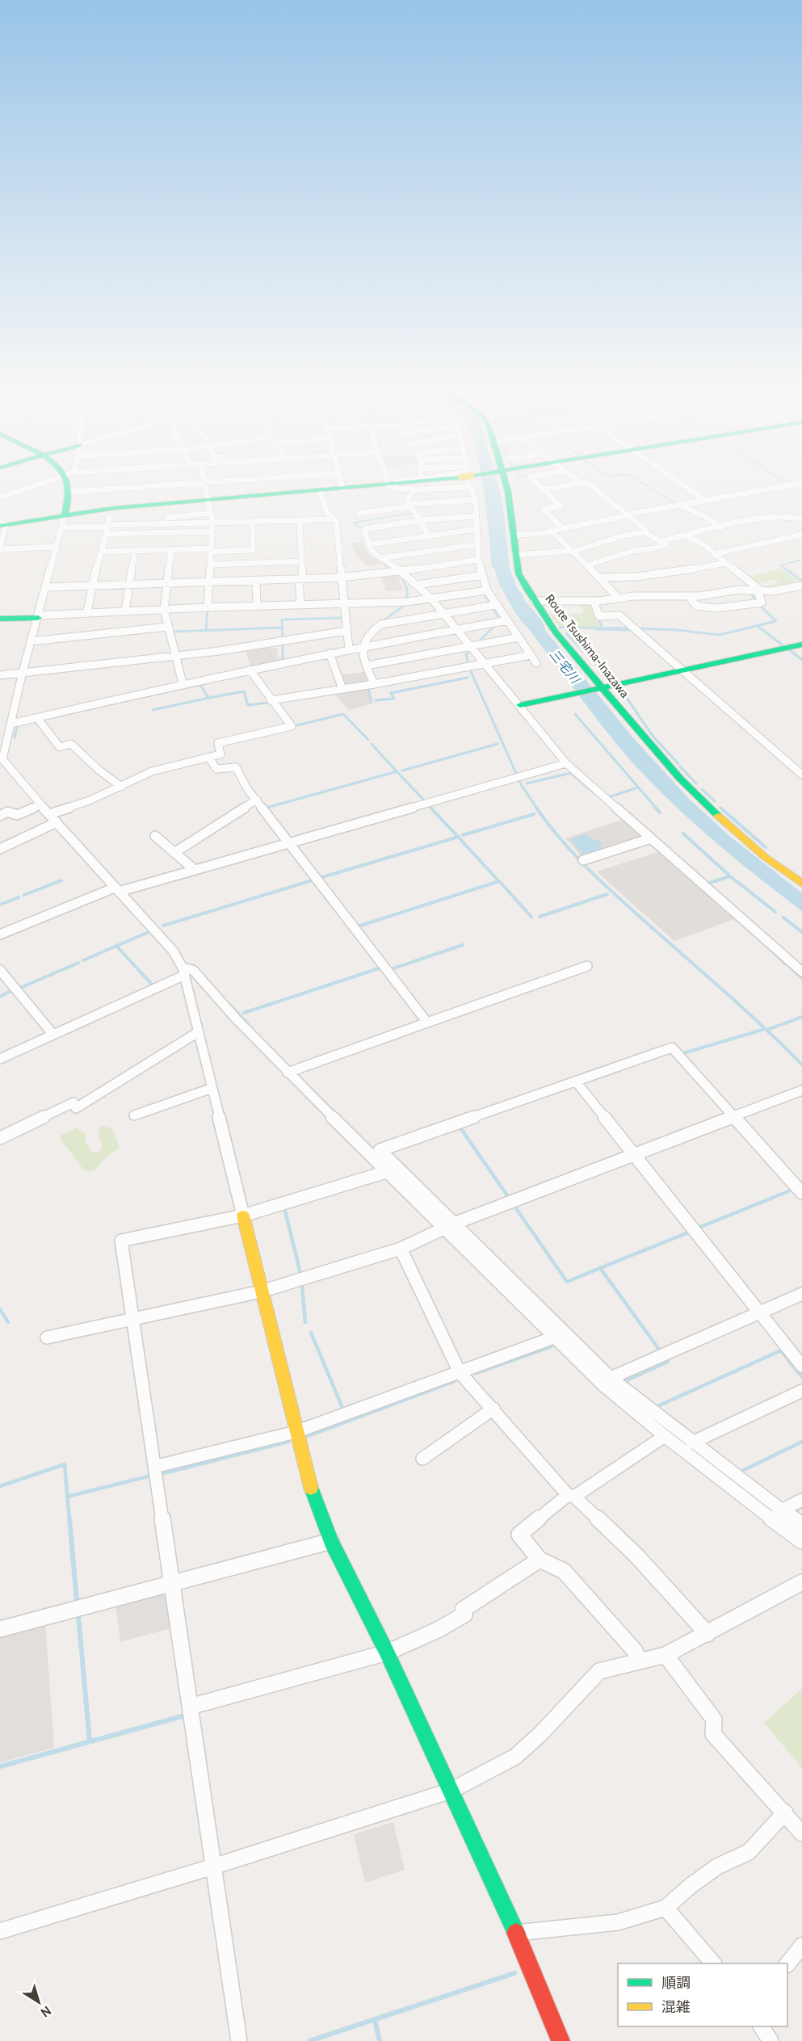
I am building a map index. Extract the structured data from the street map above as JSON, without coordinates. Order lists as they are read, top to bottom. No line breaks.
{"streets":{"main road":["Route Tsushima-Inazawa"]},"water":["三宅川"],"legend":["順調","混雑"],"north":"bottom right"}
